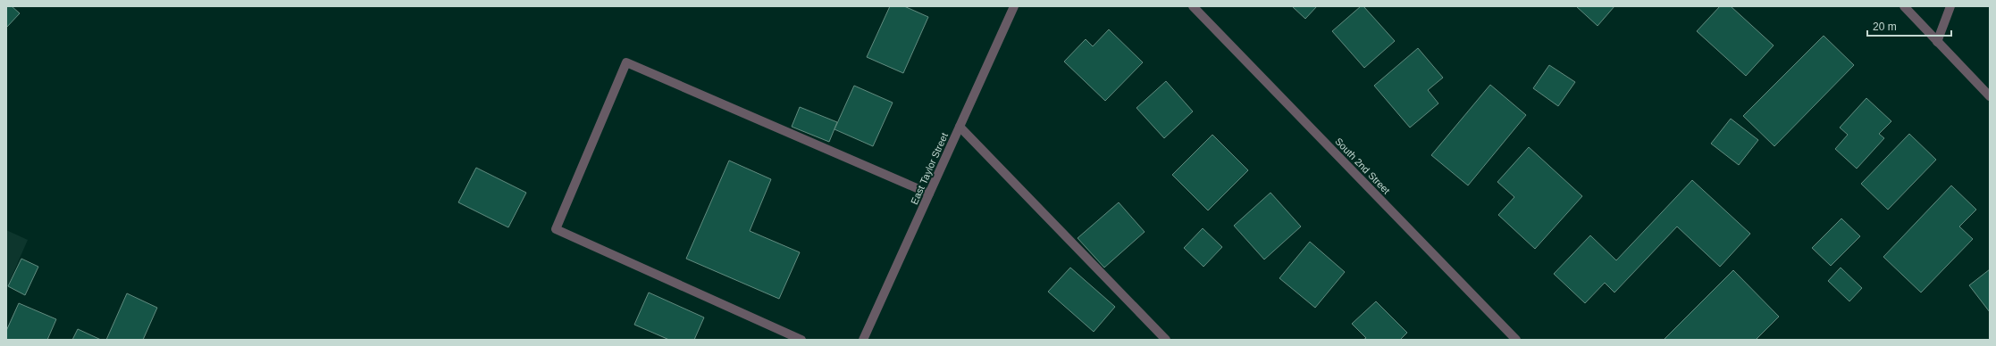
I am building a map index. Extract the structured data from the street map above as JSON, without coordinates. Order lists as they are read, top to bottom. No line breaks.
{"streets":{"street":["South 2nd Street","East Taylor Street"]},"scale_bar":"20 m"}
